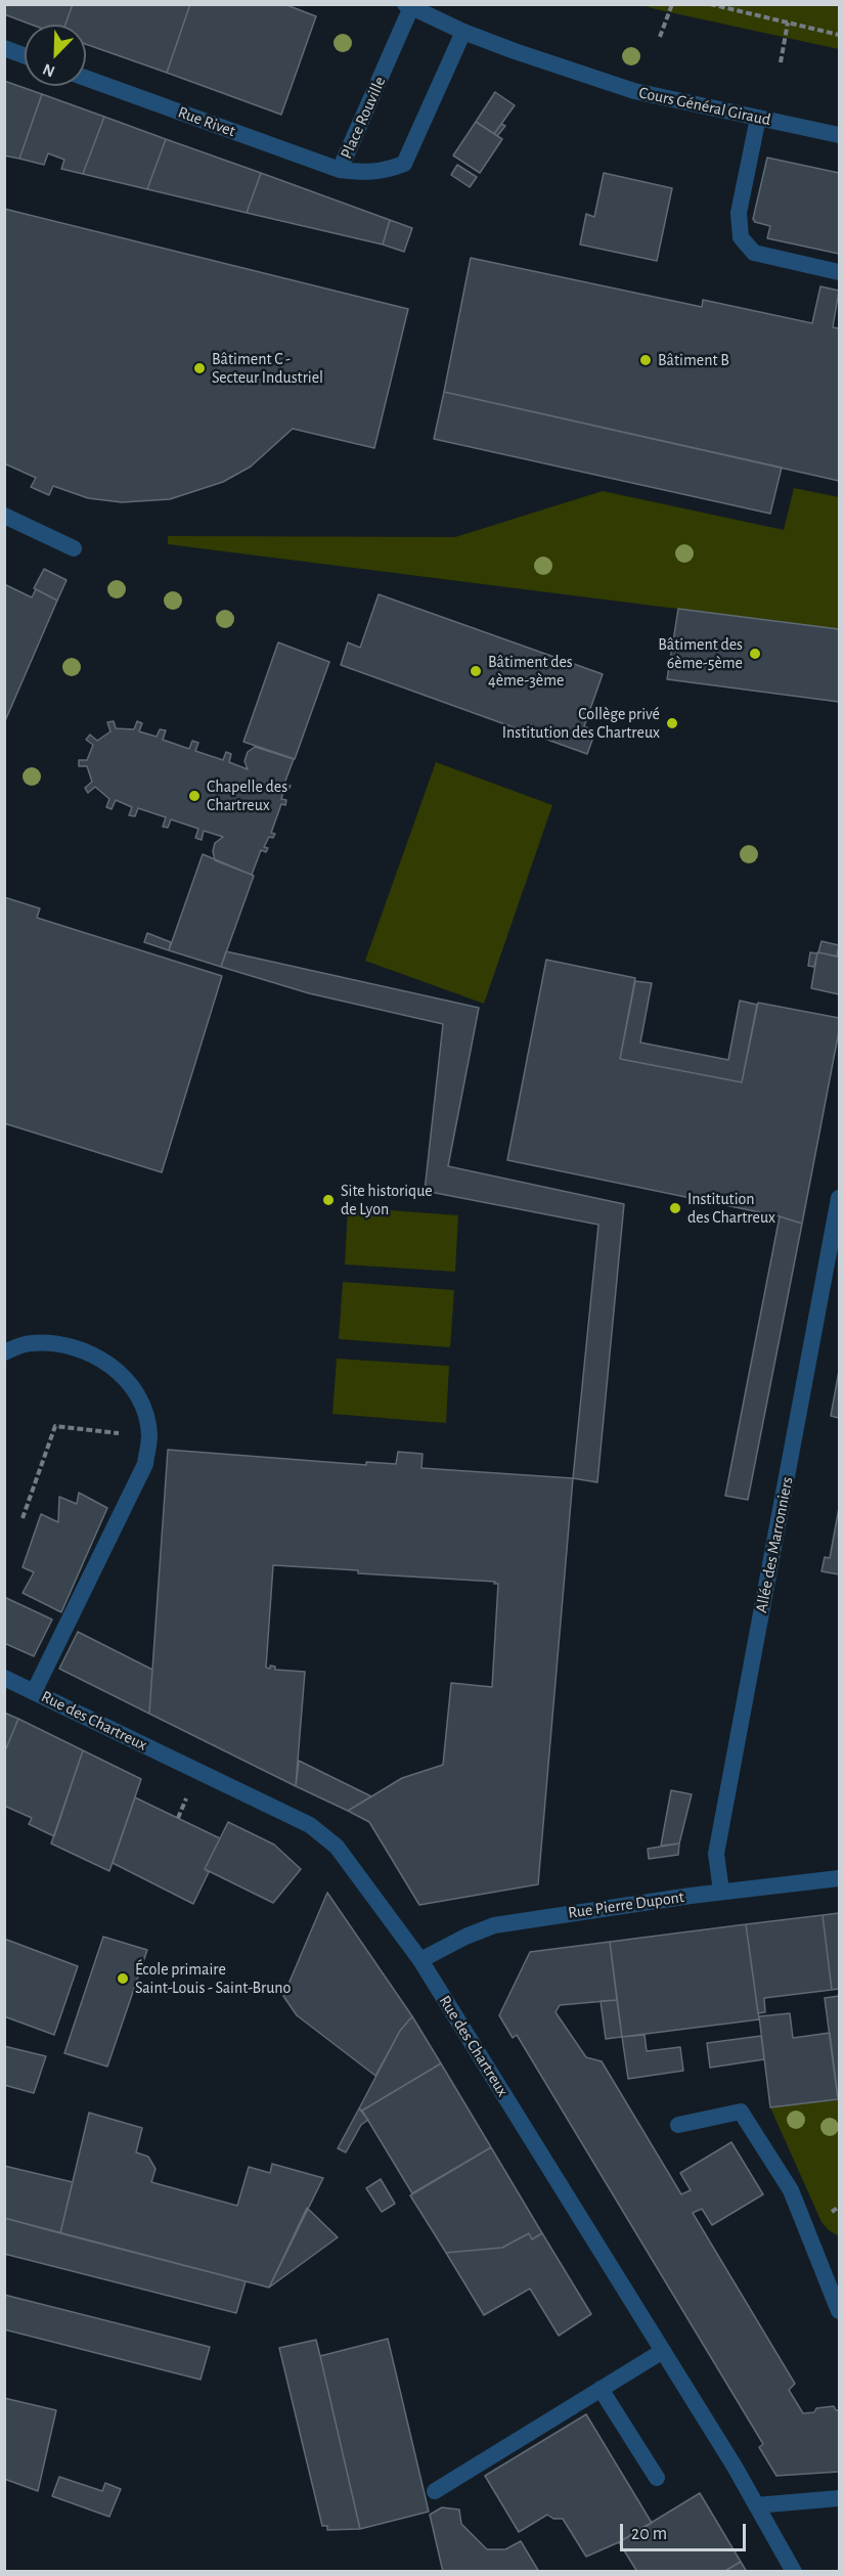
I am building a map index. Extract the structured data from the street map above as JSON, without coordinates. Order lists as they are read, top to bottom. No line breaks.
{"streets":{"street":["Cours Général Giraud","Place Rouville","Rue Rivet","Allée des Marronniers","Rue des Chartreux","Rue Pierre Dupont"]},"crossings":[["Cours Général Giraud","Place Rouville"],["Place Rouville","Rue Rivet"],["Allée des Marronniers","Rue Pierre Dupont"],["Rue des Chartreux","Rue Pierre Dupont"]],"places":["Bâtiment B","Bâtiment C - Secteur Industriel","Bâtiment des 6ème-5ème","Bâtiment des 4ème-3ème","Collège privé Institution des Chartreux","Chapelle des Chartreux","Site historique de Lyon","Institution des Chartreux","École primaire Saint-Louis - Saint-Bruno"],"scale_bar":"20 m","north":"bottom left"}
